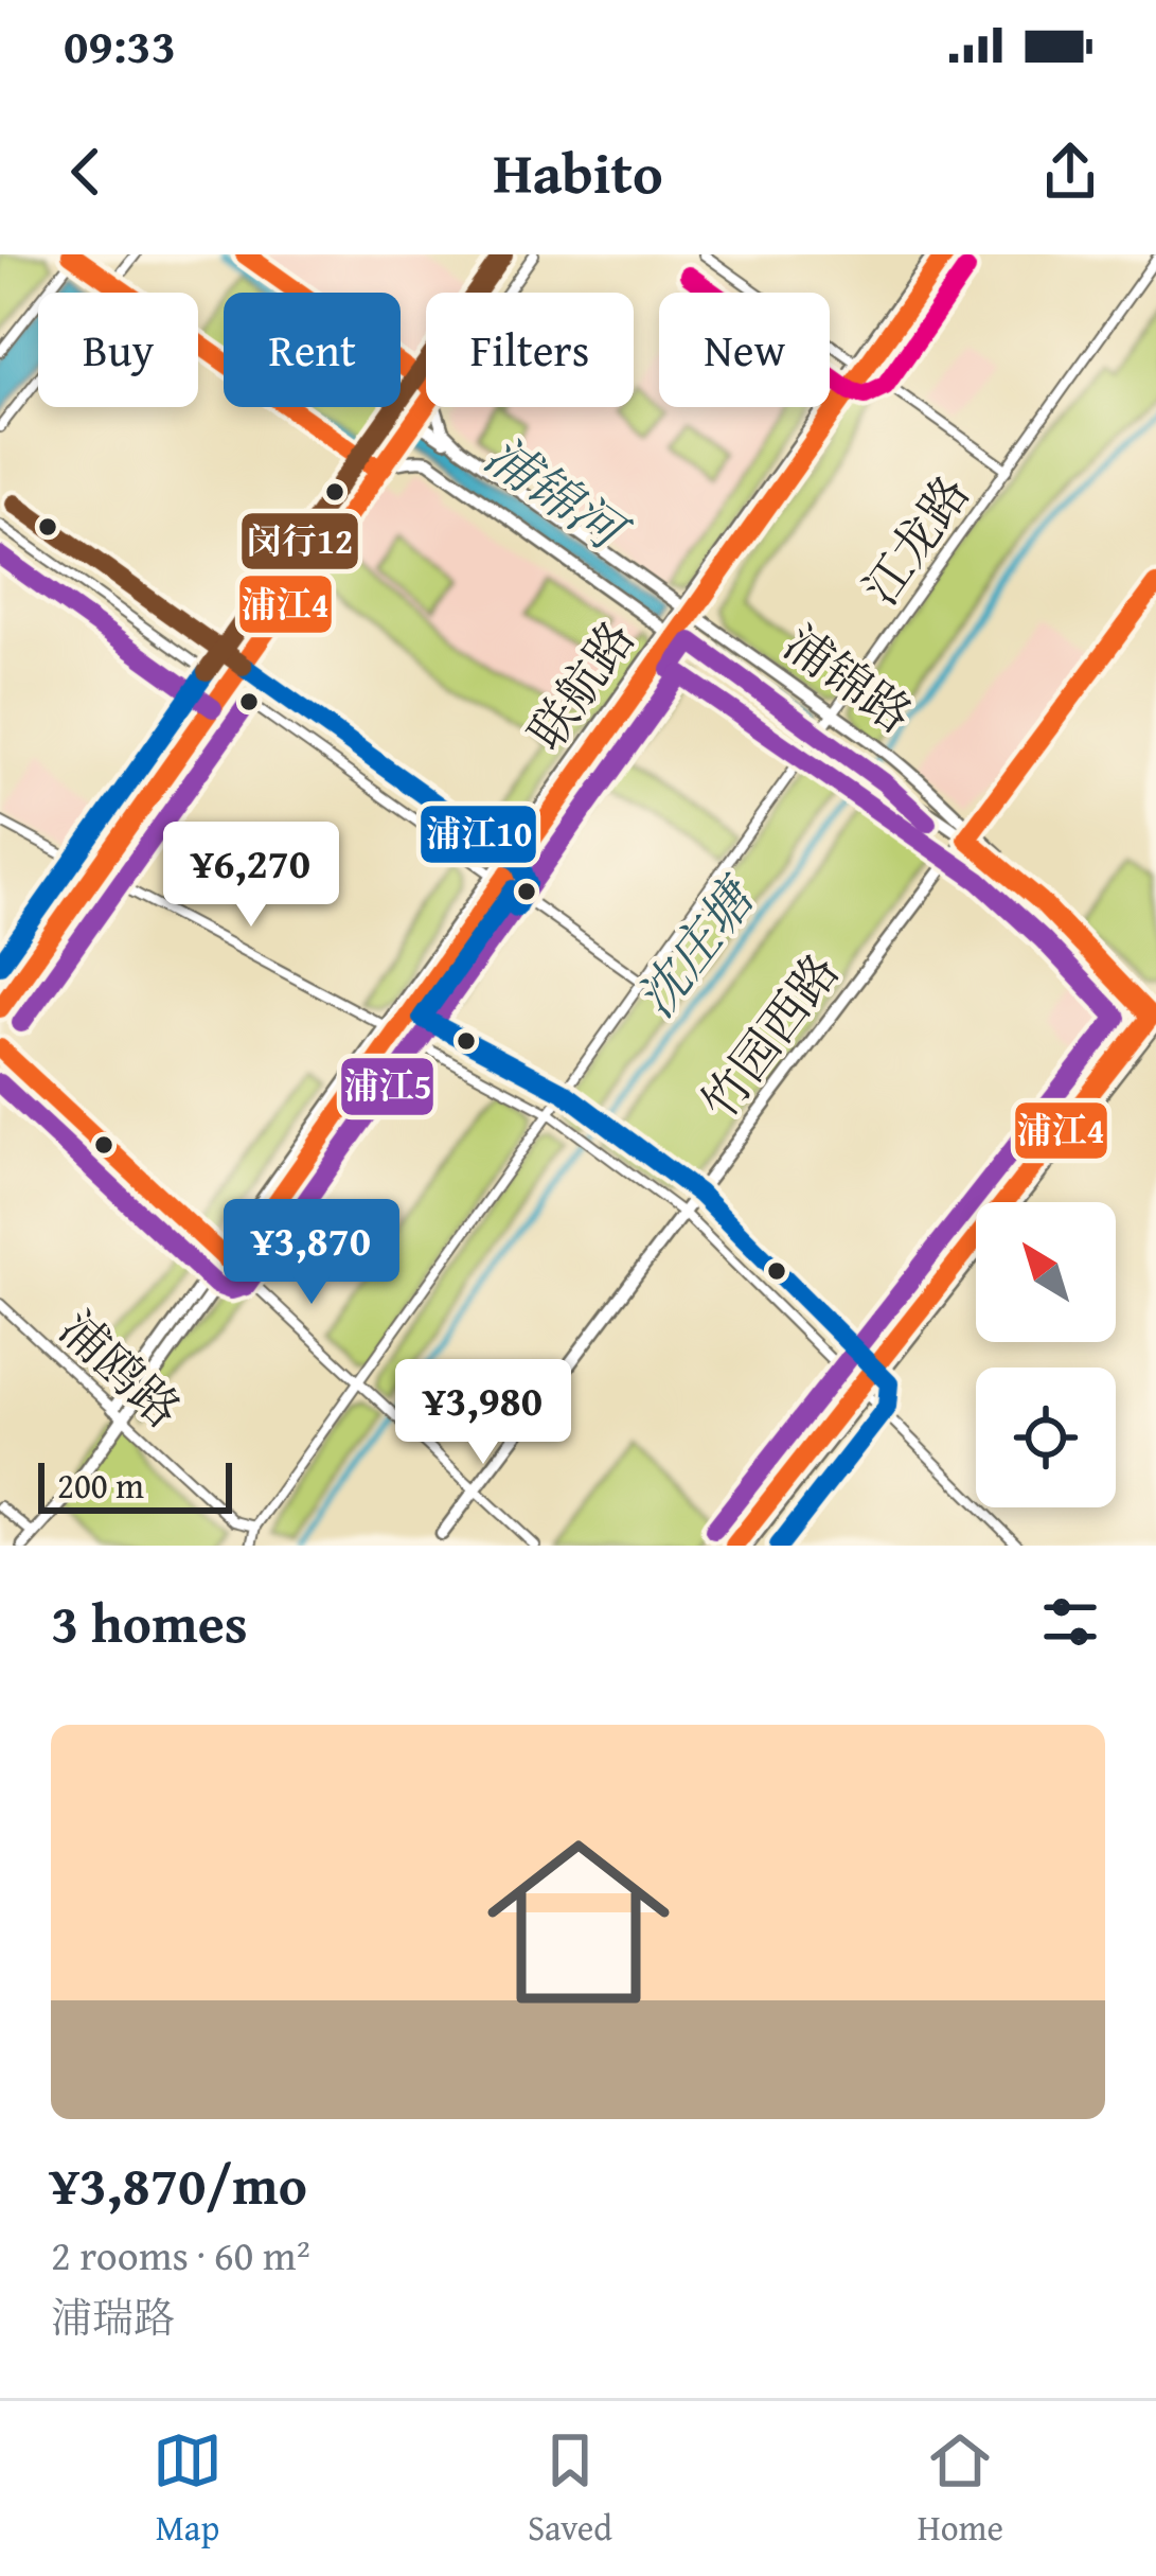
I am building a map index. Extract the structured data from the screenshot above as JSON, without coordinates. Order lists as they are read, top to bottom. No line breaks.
{"streets":{"street":["江龙路","浦锦路","联航路","竹园西路","浦鸥路"]},"crossings":[["江龙路","浦锦路"],["江龙路","浦鸥路"],["浦锦路","联航路"],["浦锦路","竹园西路"],["联航路","浦鸥路"]],"water":["浦锦河","沈庄塘"],"lines":["transit line 浦江4","transit line 闵行12","transit line 浦江5","transit line 浦江10"],"scale_bar":"200 m","north":"top left","page":{"status":"09:33","header":"Habito","chip":["Buy","Rent","Filters","New"],"price":["¥6,270","¥3,870","¥3,980"],"scale":"200 m","heading":"3 homes","list":[{"name":"¥3,870/mo","note":"2 rooms · 60 m² · 浦瑞路"}],"tabs":["Map","Saved","Home"]}}
